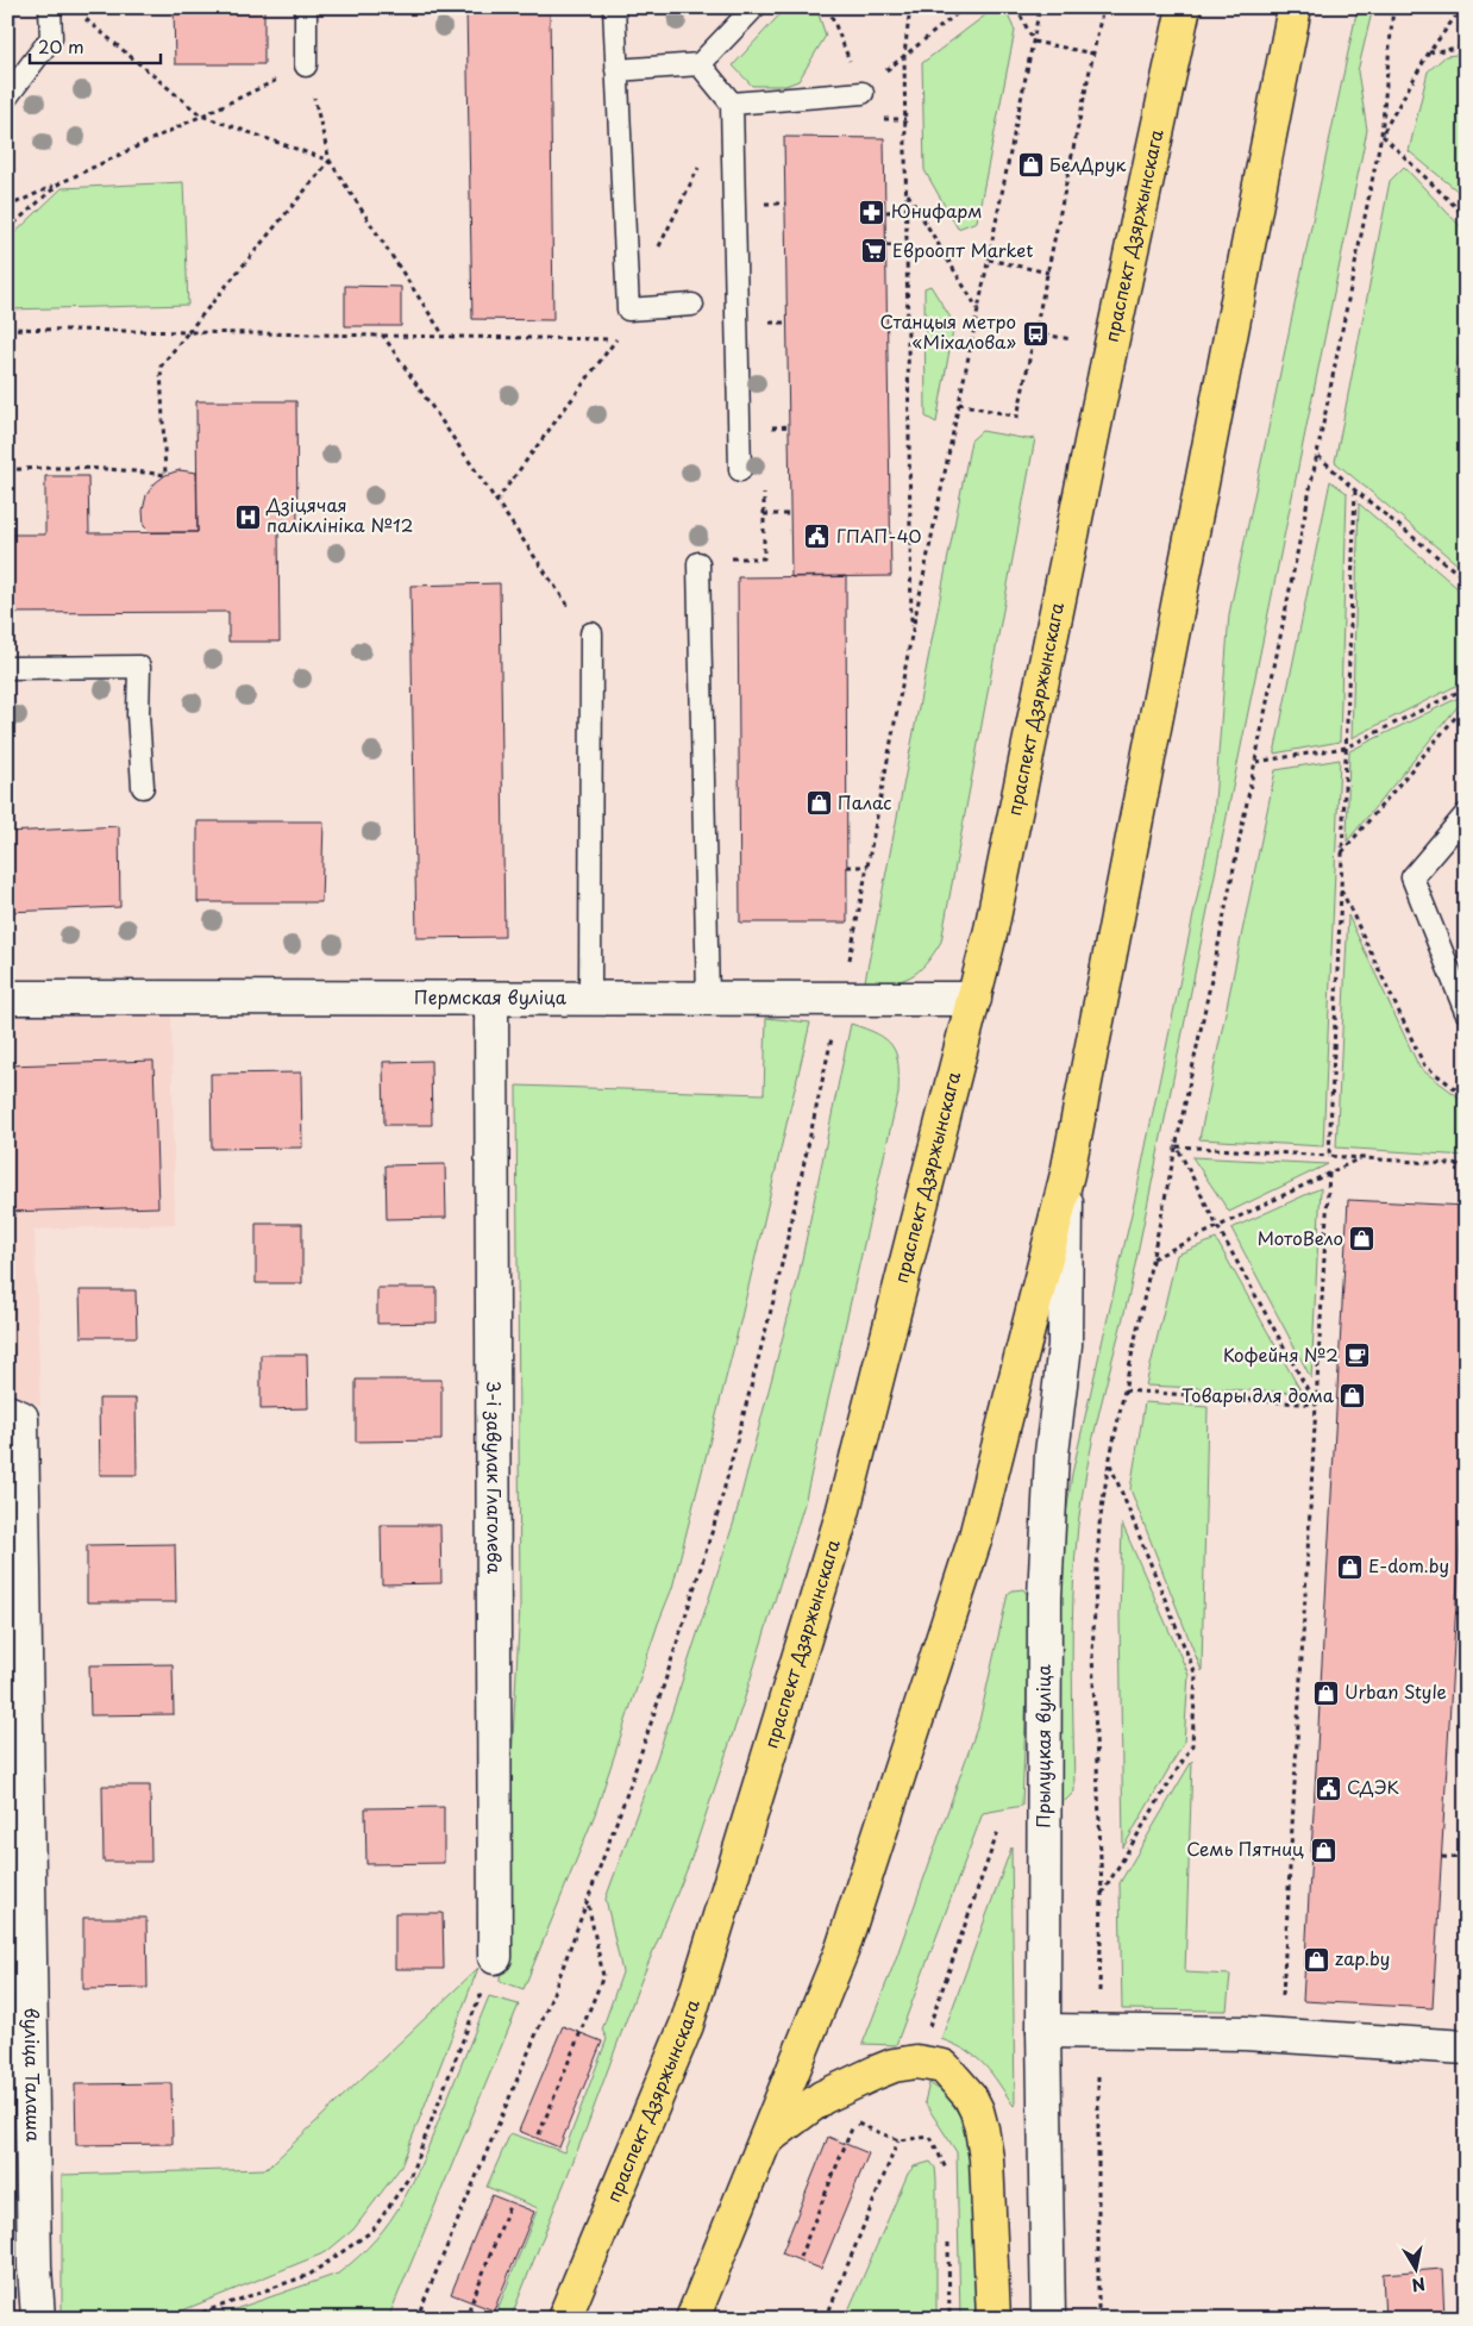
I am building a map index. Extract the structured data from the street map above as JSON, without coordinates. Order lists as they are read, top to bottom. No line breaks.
{"streets":{"main road":["праспект Дзяржынскага"],"street":["Пермская вуліца","3-і завулак Глаголева","Прылуцкая вуліца","вуліца Талаша"]},"crossings":[["праспект Дзяржынскага","Пермская вуліца"],["Пермская вуліца","3-і завулак Глаголева"]],"places":{"shop":["БелДрук","Палас","МотоВело","Товары для дома","E-dom.by","Urban Style","Семь Пятниц","zap.by"],"pharmacy":["Юнифарм"],"supermarket":["Евроопт Market"],"bus stop":["Станцыя метро «Міхалова»"],"hospital":["Дзіцячая паліклініка №12"],"public building":["ГПАП-40","СДЭК"],"cafe":["Кофейня №2"]},"scale_bar":"20 m","north":"bottom"}
